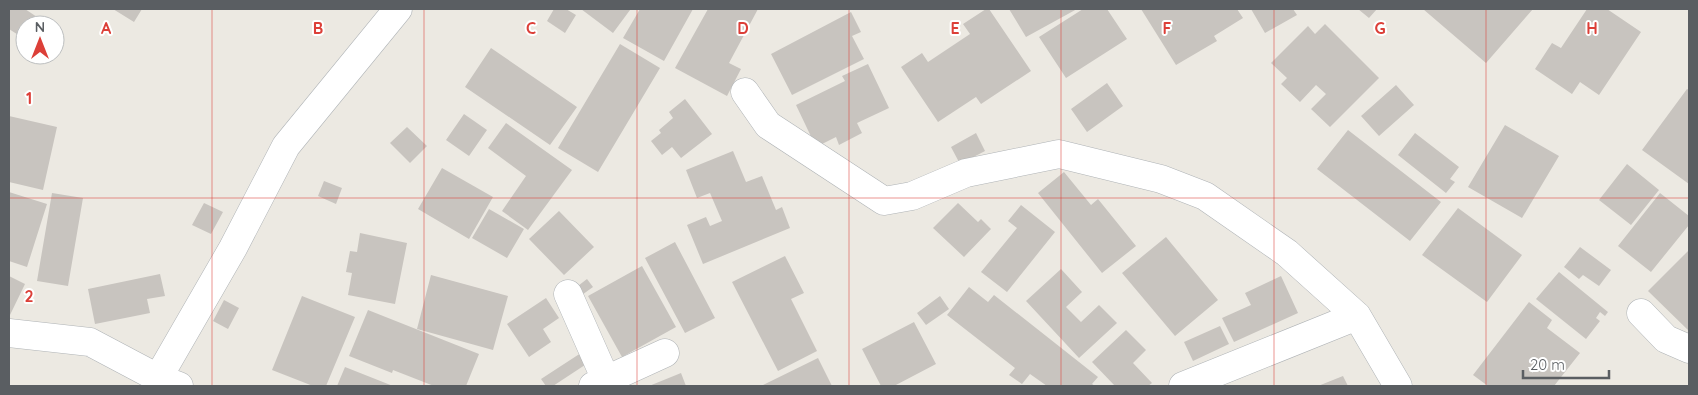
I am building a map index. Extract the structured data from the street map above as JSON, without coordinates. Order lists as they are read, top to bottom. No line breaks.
{"scale_bar":"20 m","north":"top","grid":{"columns":["A","B","C","D","E","F","G","H"],"rows":["1","2"]}}
